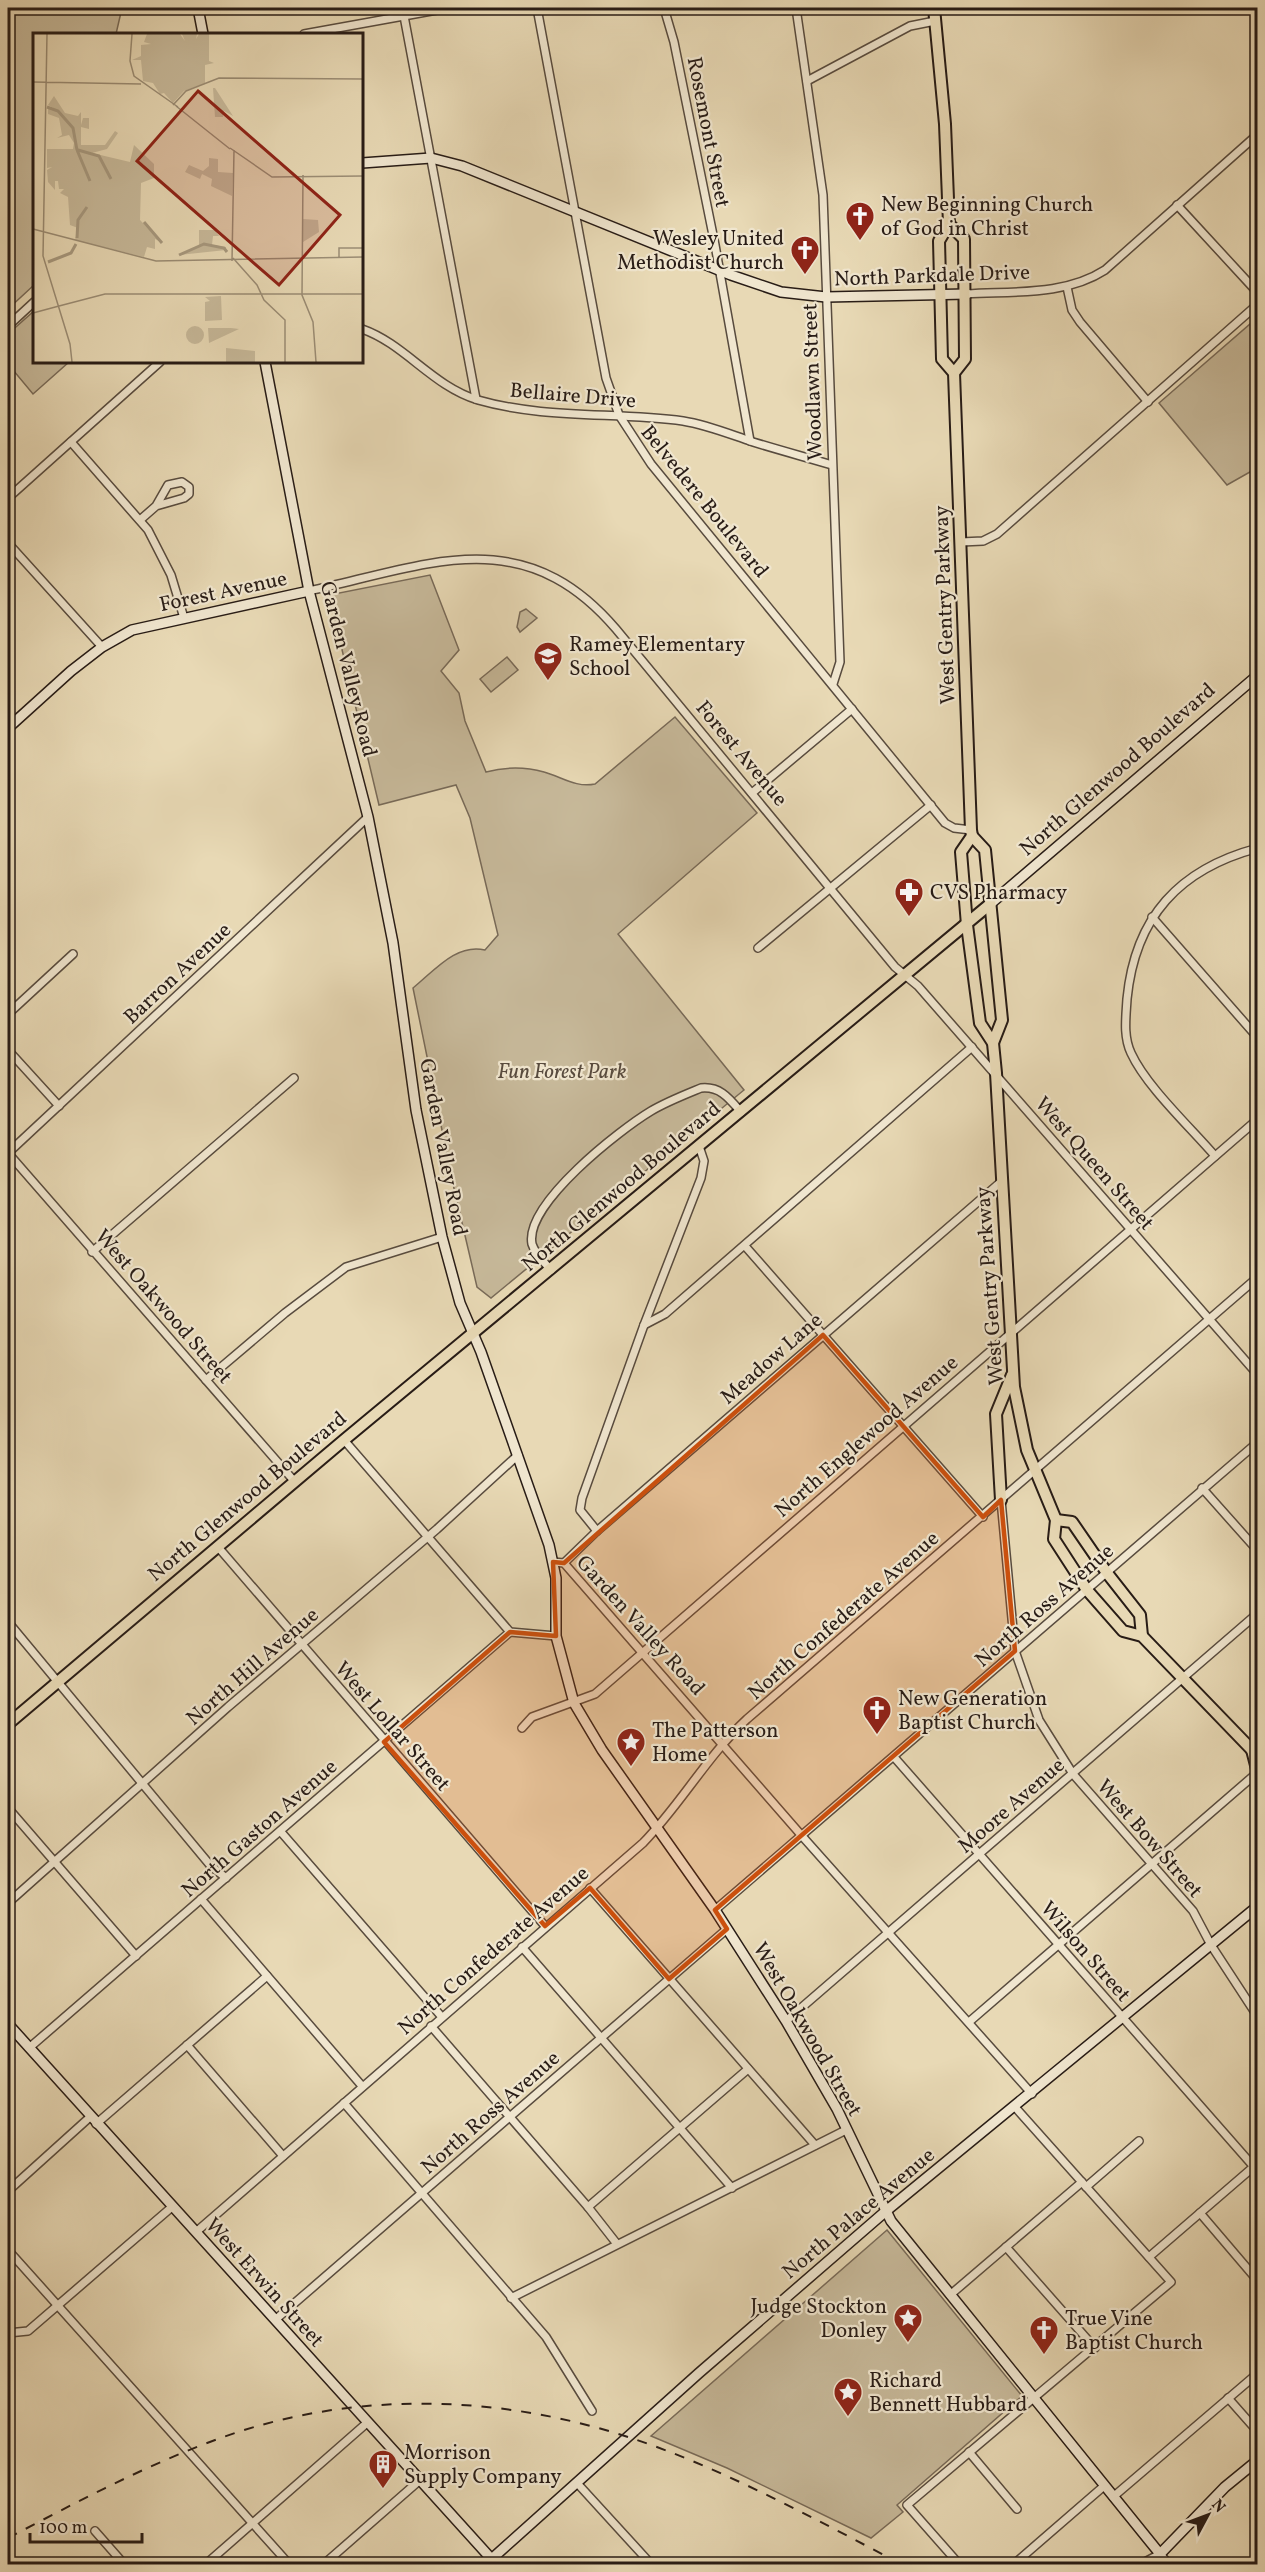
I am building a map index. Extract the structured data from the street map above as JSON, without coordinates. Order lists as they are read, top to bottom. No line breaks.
{"streets":{"main road":["West Gentry Parkway","North Glenwood Boulevard"],"street":["Rosemont Street","North Parkdale Drive","Woodlawn Street","Bellaire Drive","Belvedere Boulevard","Forest Avenue","Garden Valley Road","Barron Avenue","West Queen Street","West Oakwood Street","Meadow Lane","North Englewood Avenue","North Ross Avenue","North Confederate Avenue","North Hill Avenue","West Lollar Street","Moore Avenue","North Gaston Avenue","West Bow Street","Wilson Street","North Palace Avenue","West Erwin Street"]},"crossings":[["Rosemont Street","North Parkdale Drive"],["Rosemont Street","Bellaire Drive"],["North Parkdale Drive","Woodlawn Street"],["North Parkdale Drive","Belvedere Boulevard"],["North Parkdale Drive","West Gentry Parkway"],["Woodlawn Street","Bellaire Drive"],["Woodlawn Street","Belvedere Boulevard"],["Bellaire Drive","Belvedere Boulevard"],["Belvedere Boulevard","West Gentry Parkway"],["Forest Avenue","Garden Valley Road"],["Forest Avenue","North Glenwood Boulevard"],["Forest Avenue","West Queen Street"],["West Gentry Parkway","North Glenwood Boulevard"],["West Gentry Parkway","West Queen Street"],["West Gentry Parkway","Meadow Lane"],["West Gentry Parkway","North Englewood Avenue"],["West Gentry Parkway","North Ross Avenue"],["West Gentry Parkway","North Confederate Avenue"],["West Gentry Parkway","Moore Avenue"],["Garden Valley Road","North Glenwood Boulevard"],["Garden Valley Road","Barron Avenue"],["Garden Valley Road","West Oakwood Street"],["Garden Valley Road","Meadow Lane"],["Garden Valley Road","North Englewood Avenue"],["Garden Valley Road","North Ross Avenue"],["Garden Valley Road","North Confederate Avenue"],["Garden Valley Road","North Hill Avenue"],["Garden Valley Road","Moore Avenue"],["Garden Valley Road","North Palace Avenue"],["North Glenwood Boulevard","West Queen Street"],["North Glenwood Boulevard","West Oakwood Street"],["North Glenwood Boulevard","West Lollar Street"],["Barron Avenue","West Oakwood Street"],["West Queen Street","North Englewood Avenue"],["West Queen Street","North Confederate Avenue"],["West Oakwood Street","North Englewood Avenue"],["West Oakwood Street","North Ross Avenue"],["West Oakwood Street","North Confederate Avenue"],["West Oakwood Street","Moore Avenue"],["West Oakwood Street","North Palace Avenue"],["North Ross Avenue","West Bow Street"],["North Ross Avenue","Wilson Street"],["North Ross Avenue","West Erwin Street"],["North Confederate Avenue","West Lollar Street"],["North Confederate Avenue","West Bow Street"],["North Confederate Avenue","West Erwin Street"],["North Hill Avenue","West Lollar Street"],["West Lollar Street","North Gaston Avenue"],["Moore Avenue","West Bow Street"],["Moore Avenue","Wilson Street"],["North Gaston Avenue","West Erwin Street"],["West Bow Street","North Palace Avenue"],["Wilson Street","North Palace Avenue"],["North Palace Avenue","West Erwin Street"]],"parks":["Fun Forest Park"],"places":{"church":["New Beginning Church of God in Christ","Wesley United Methodist Church","New Generation Baptist Church","True Vine Baptist Church"],"school or university":["Ramey Elementary School"],"pharmacy":["CVS Pharmacy"],"place":["The Patterson Home","Judge Stockton Donley","Richard Bennett Hubbard"],"building":["Morrison Supply Company"]},"scale_bar":"100 m","north":"top right"}
